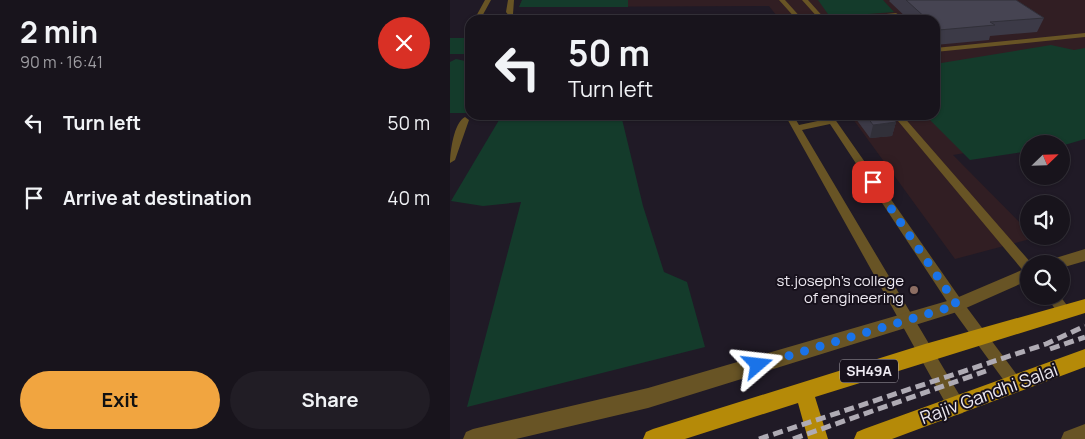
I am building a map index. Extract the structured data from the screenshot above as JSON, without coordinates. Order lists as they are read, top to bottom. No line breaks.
{"streets":{"main road":["SH49A","Rajiv Gandhi Salai"]},"places":["st.joseph's college of engineering"],"north":"top right","page":{"heading":["2 min","90 m · 16:41"],"turn":["50 m","Turn left"],"list":[{"name":"Turn left","value":"50 m"},{"name":"Arrive at destination","value":"40 m"}],"buttons":["Exit","Share"]}}
